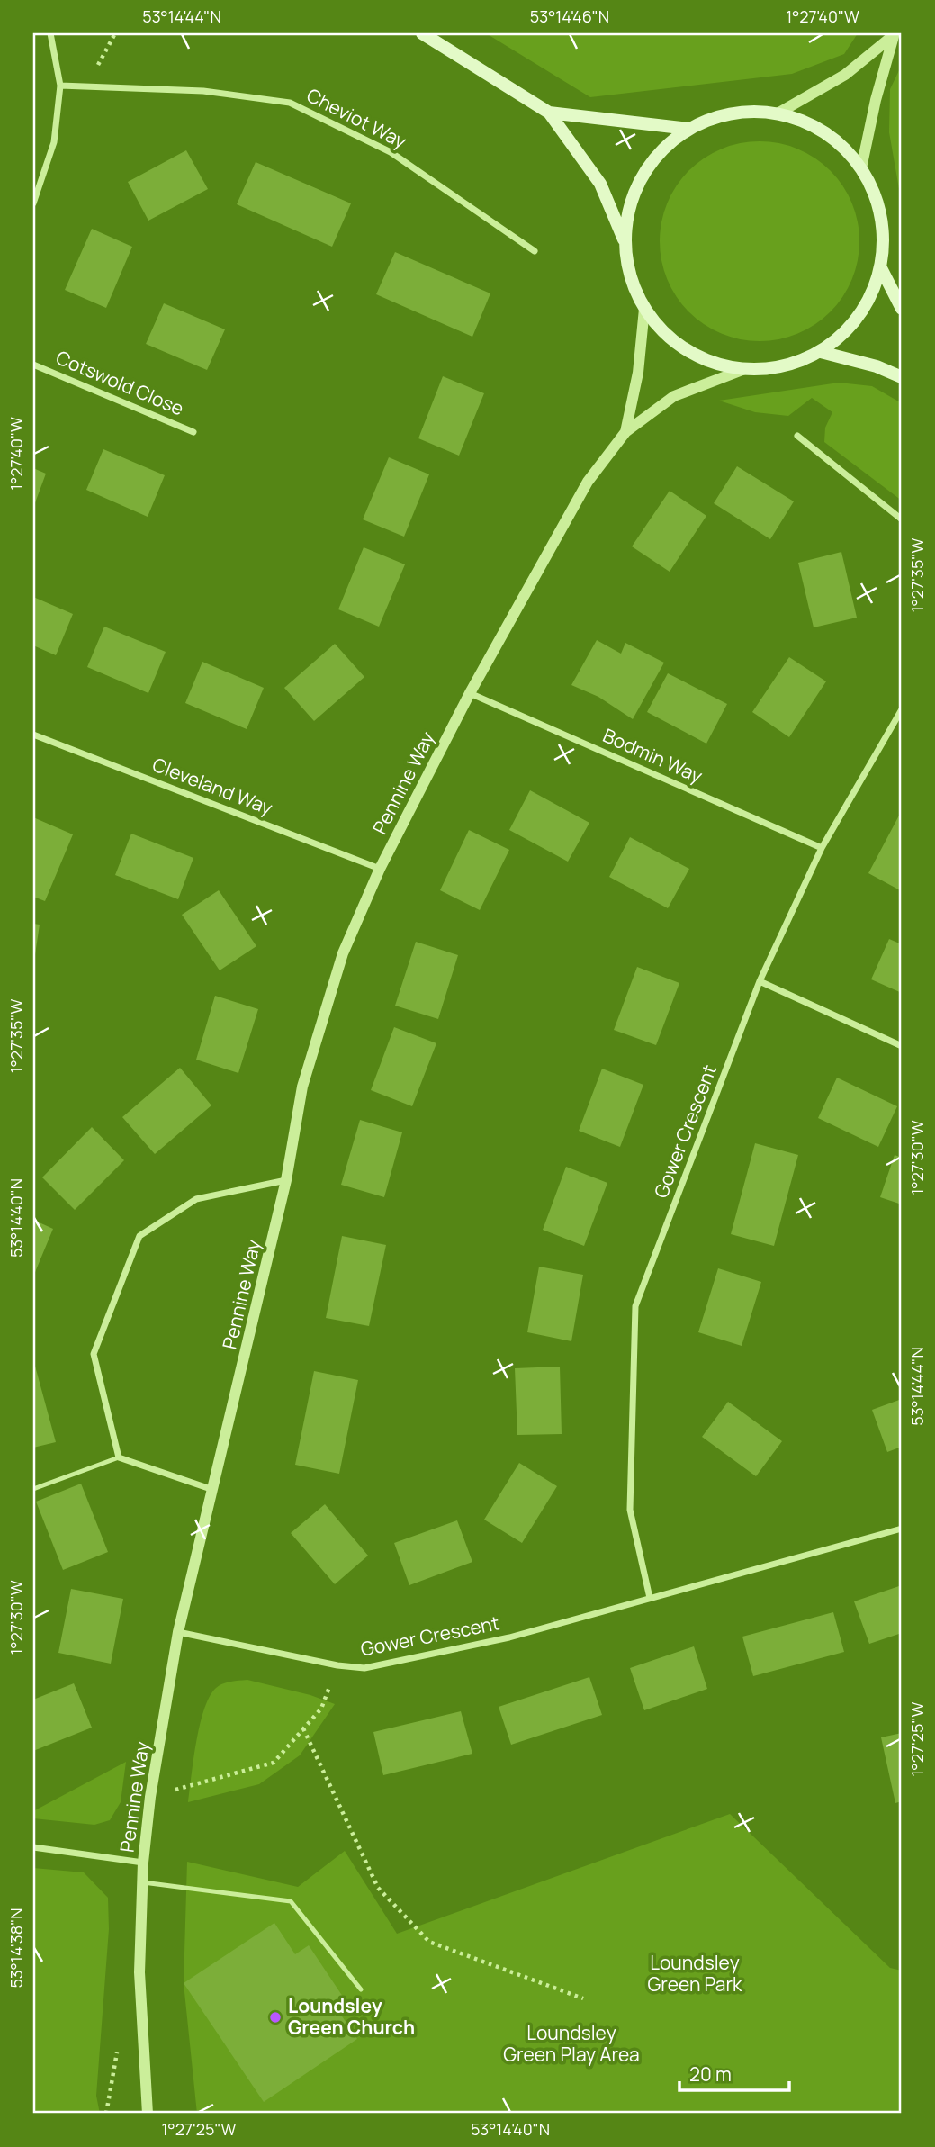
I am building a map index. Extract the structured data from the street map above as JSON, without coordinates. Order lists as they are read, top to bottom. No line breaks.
{"streets":{"street":["Cheviot Way","Cotswold Close","Bodmin Way","Pennine Way","Cleveland Way","Gower Crescent"]},"crossings":[["Bodmin Way","Pennine Way"],["Bodmin Way","Gower Crescent"],["Pennine Way","Cleveland Way"],["Pennine Way","Gower Crescent"]],"parks":["Loundsley Green Park","Loundsley Green Play Area"],"places":["Loundsley Green Church"],"scale_bar":"20 m","coordinates":["53°14'44\"N","53°14'46\"N","1°27'40\"W","1°27'35\"W","1°27'30\"W","53°14'40\"N","1°27'25\"W","53°14'38\"N"]}
